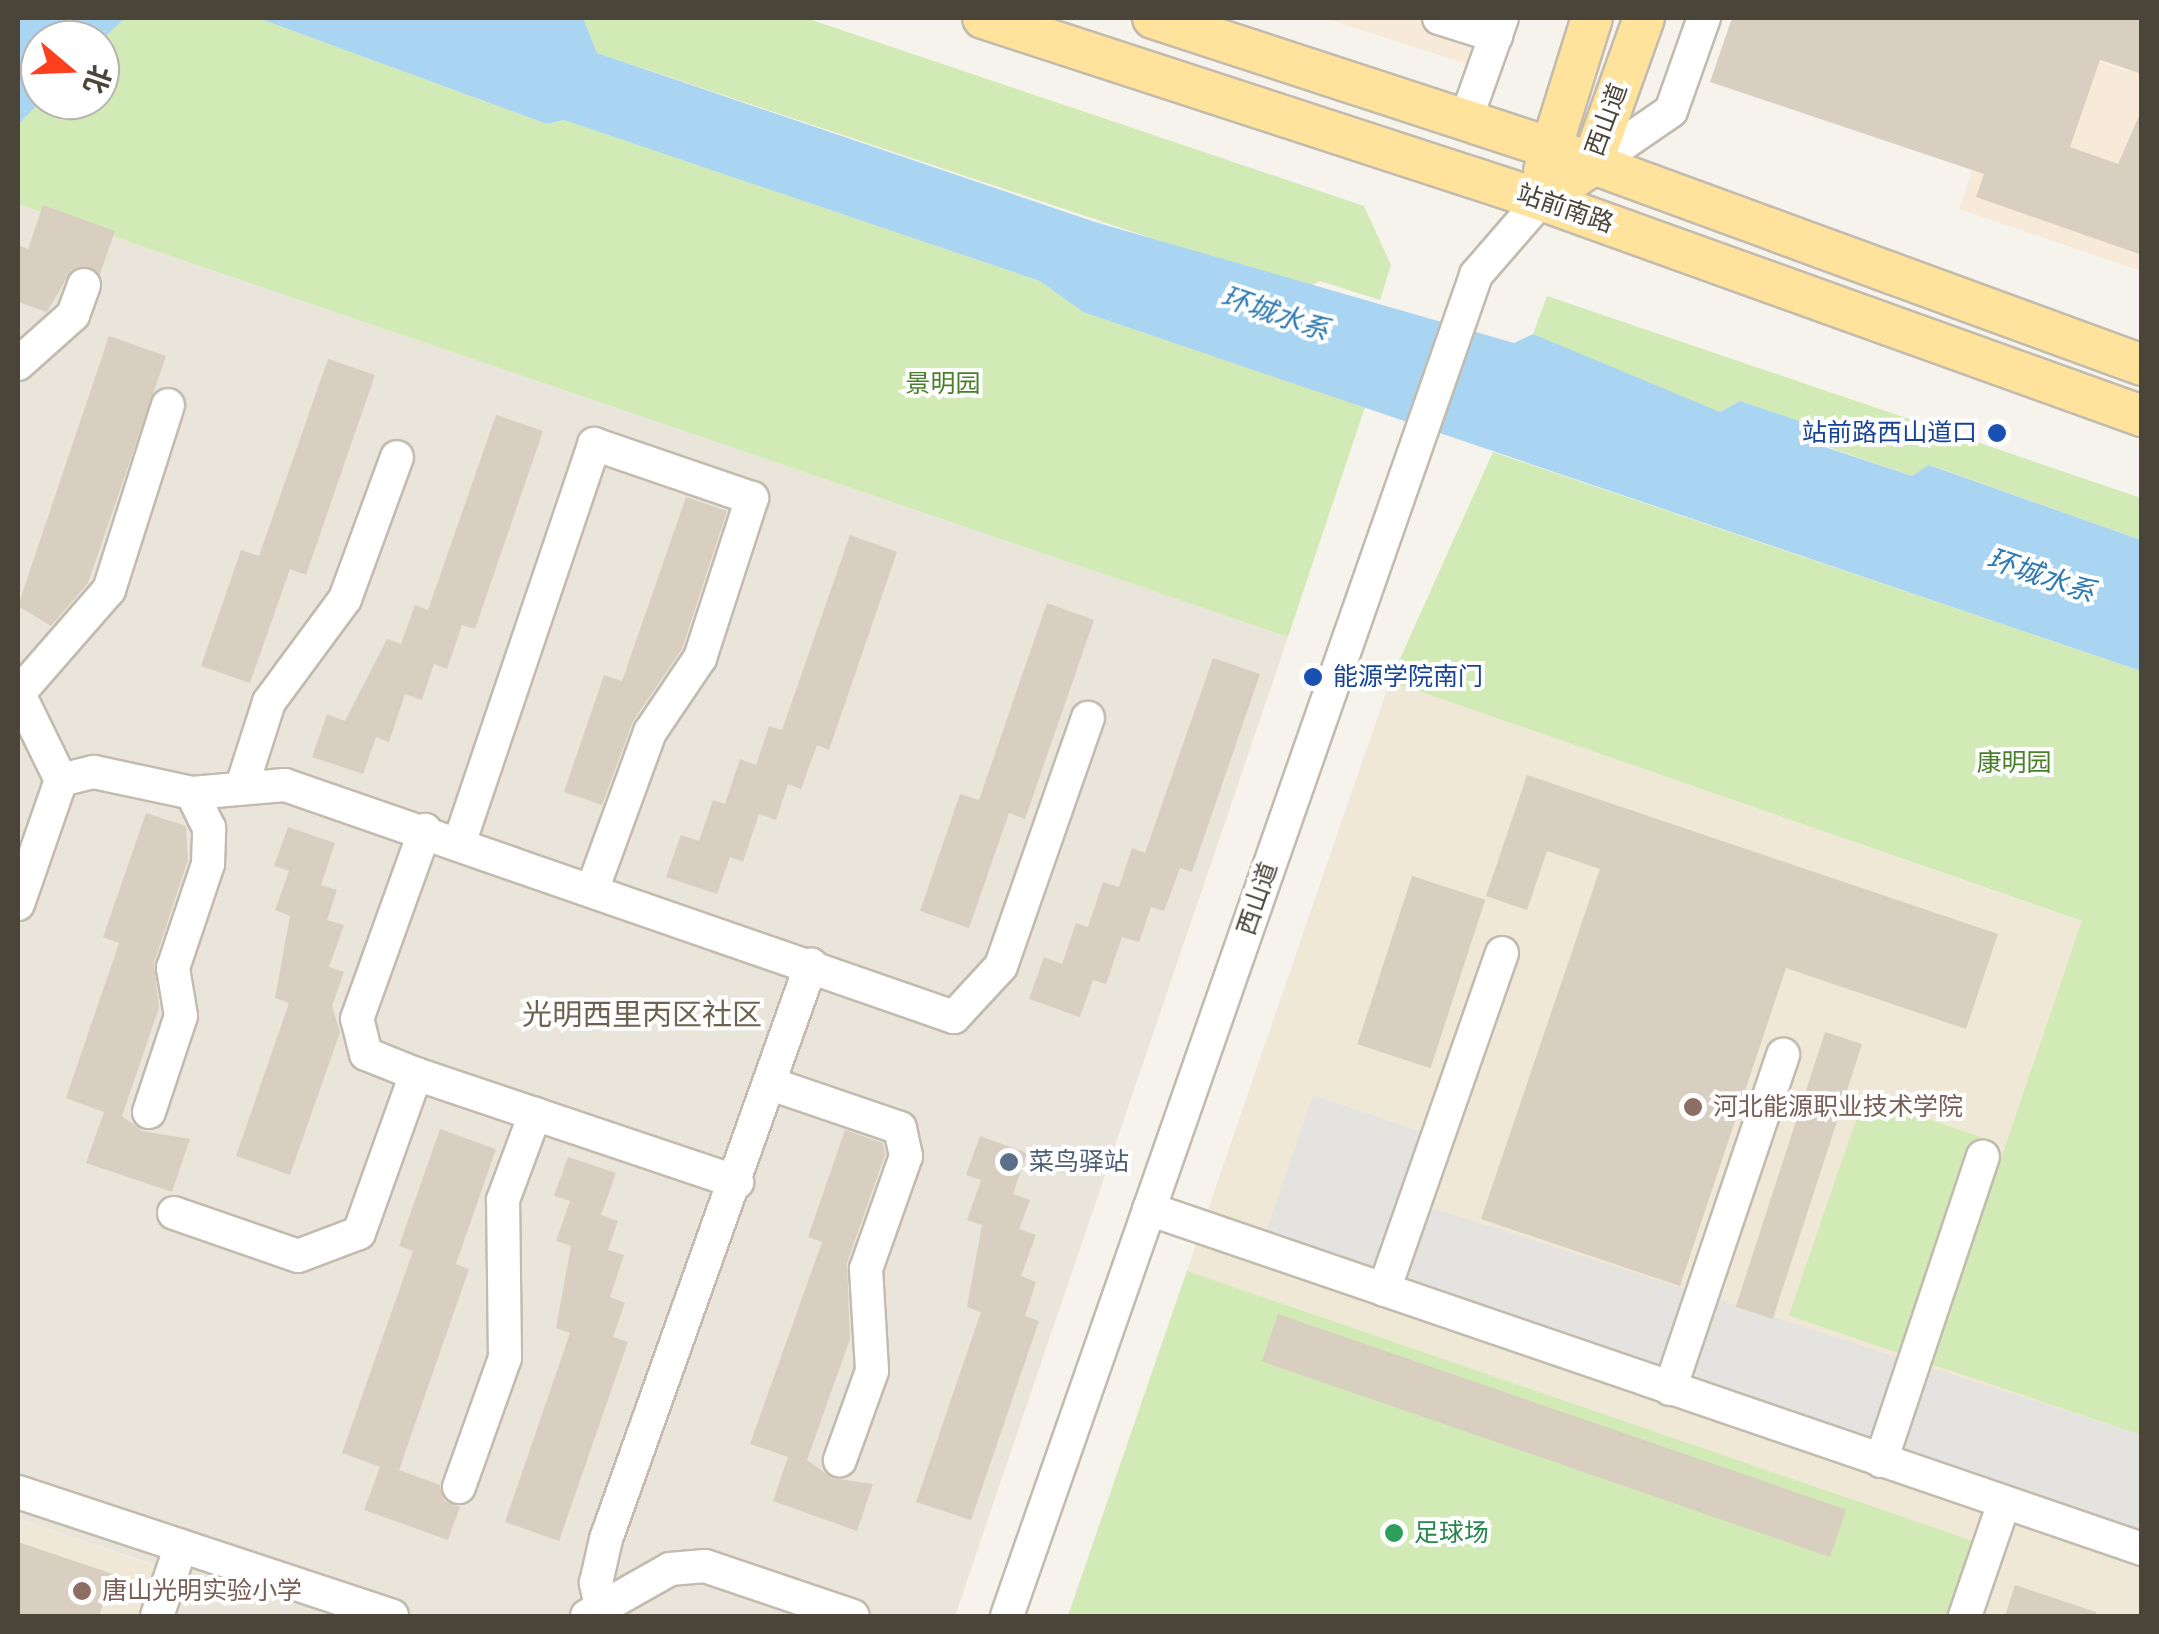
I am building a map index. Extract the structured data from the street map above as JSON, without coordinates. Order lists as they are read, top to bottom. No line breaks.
{"streets":{"main road":["西山道","站前南路"]},"crossings":[["西山道","站前南路"]],"districts":["光明西里丙区社区"],"water":["环城水系"],"parks":["景明园","康明园"],"places":["站前路西山道口","能源学院南门","河北能源职业技术学院","菜鸟驿站","足球场","唐山光明实验小学"],"north":"right"}
